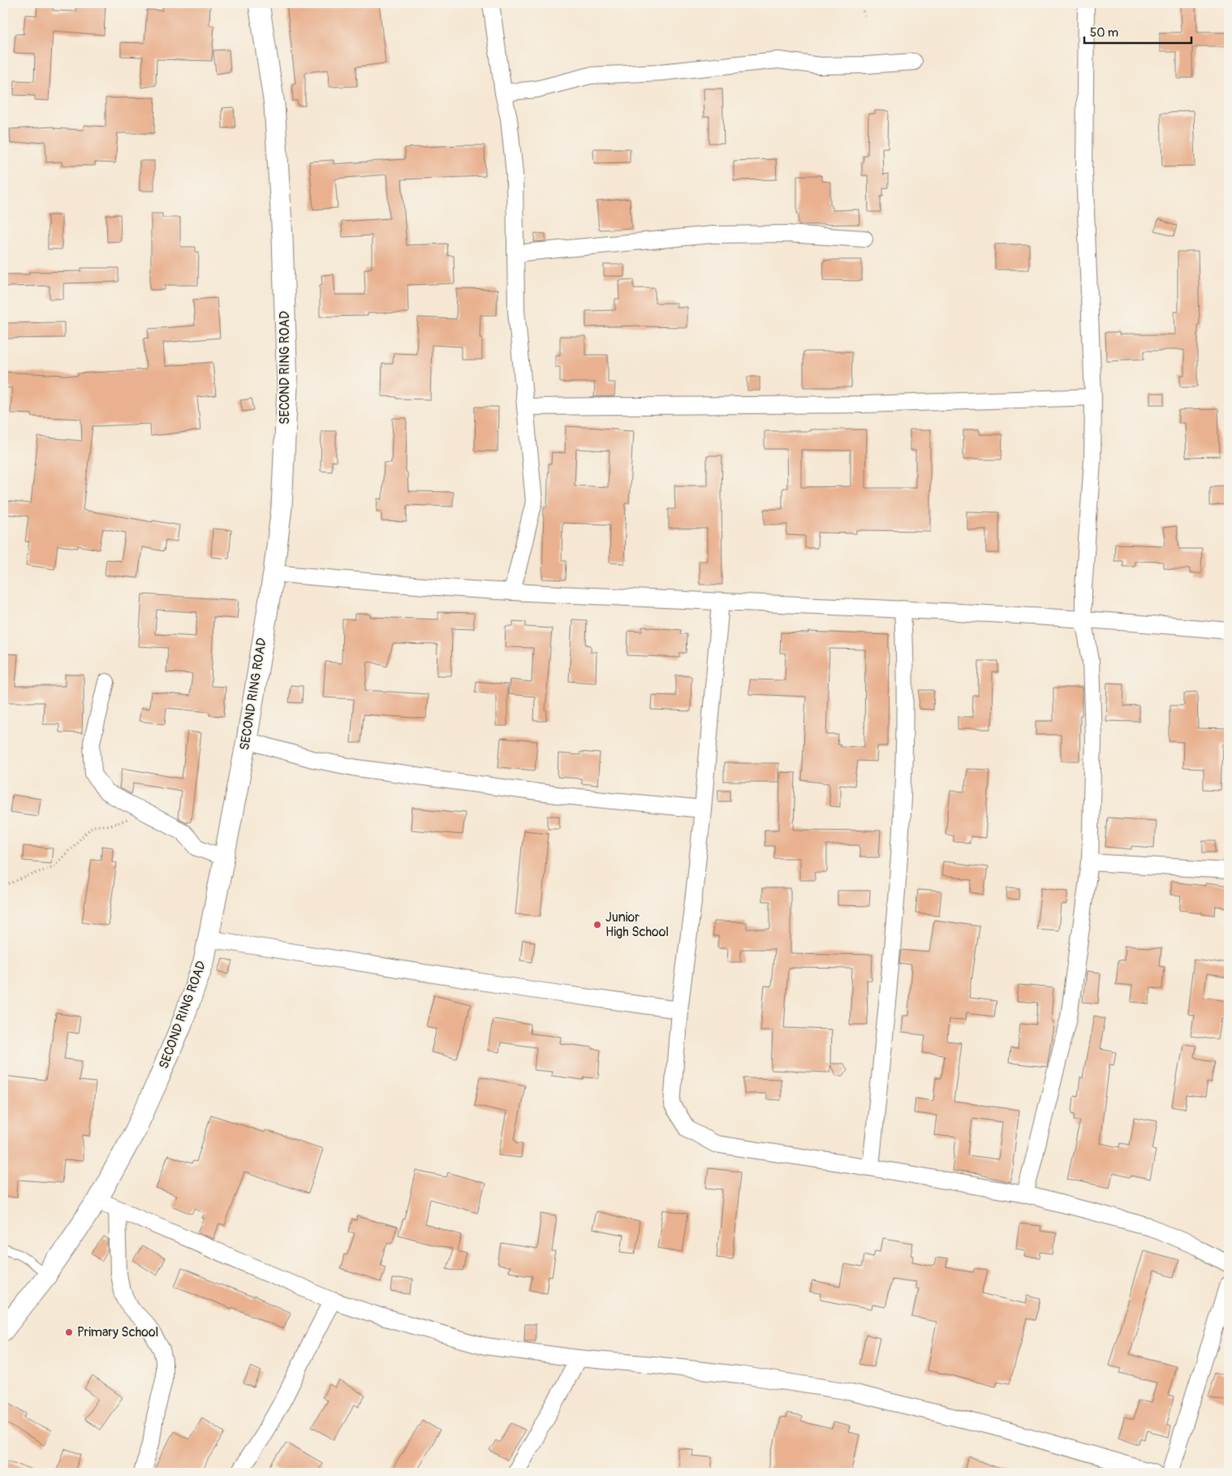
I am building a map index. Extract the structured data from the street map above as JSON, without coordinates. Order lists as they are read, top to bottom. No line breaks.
{"streets":{"street":["SECOND RING ROAD"]},"places":["Junior High School","Primary School"],"scale_bar":"50 m"}
